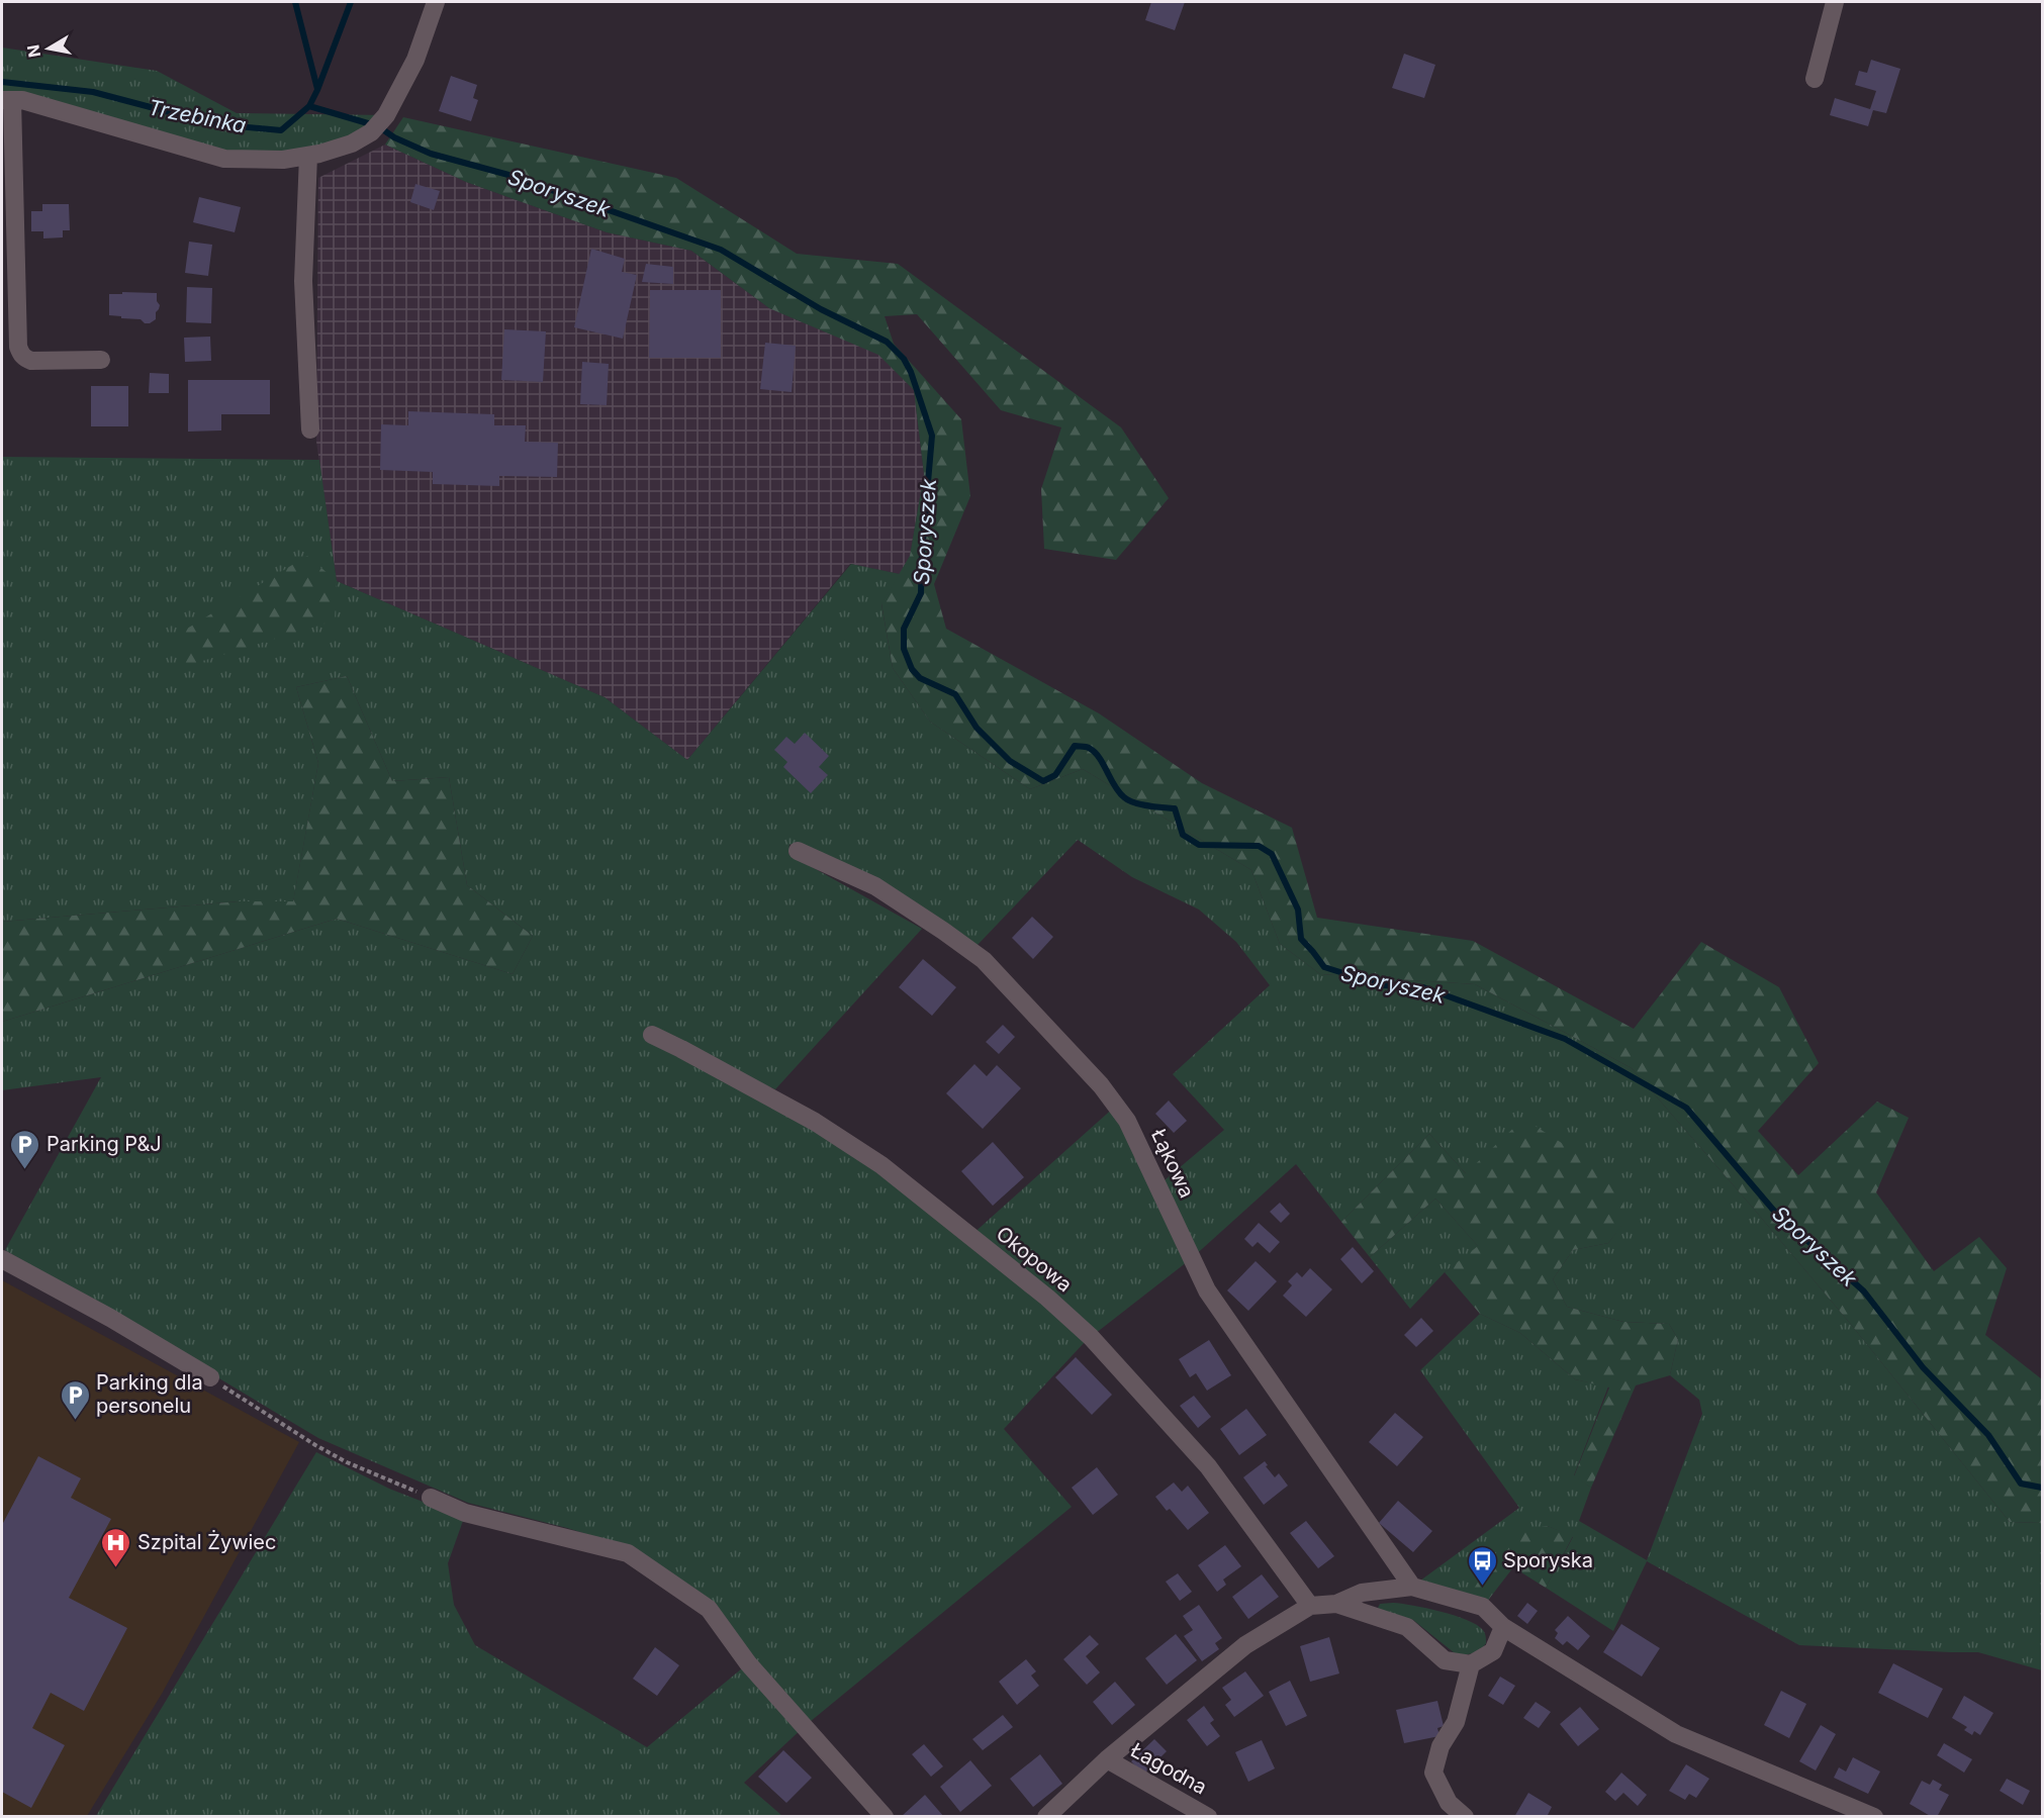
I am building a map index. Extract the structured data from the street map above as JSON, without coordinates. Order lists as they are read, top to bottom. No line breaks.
{"streets":{"street":["Łąkowa","Okopowa","Łagodna"]},"water":["Trzebinka","Sporyszek"],"places":{"parking":["Parking P&J","Parking dla personelu"],"hospital":["Szpital Żywiec"],"bus stop":["Sporyska"]},"north":"left"}
